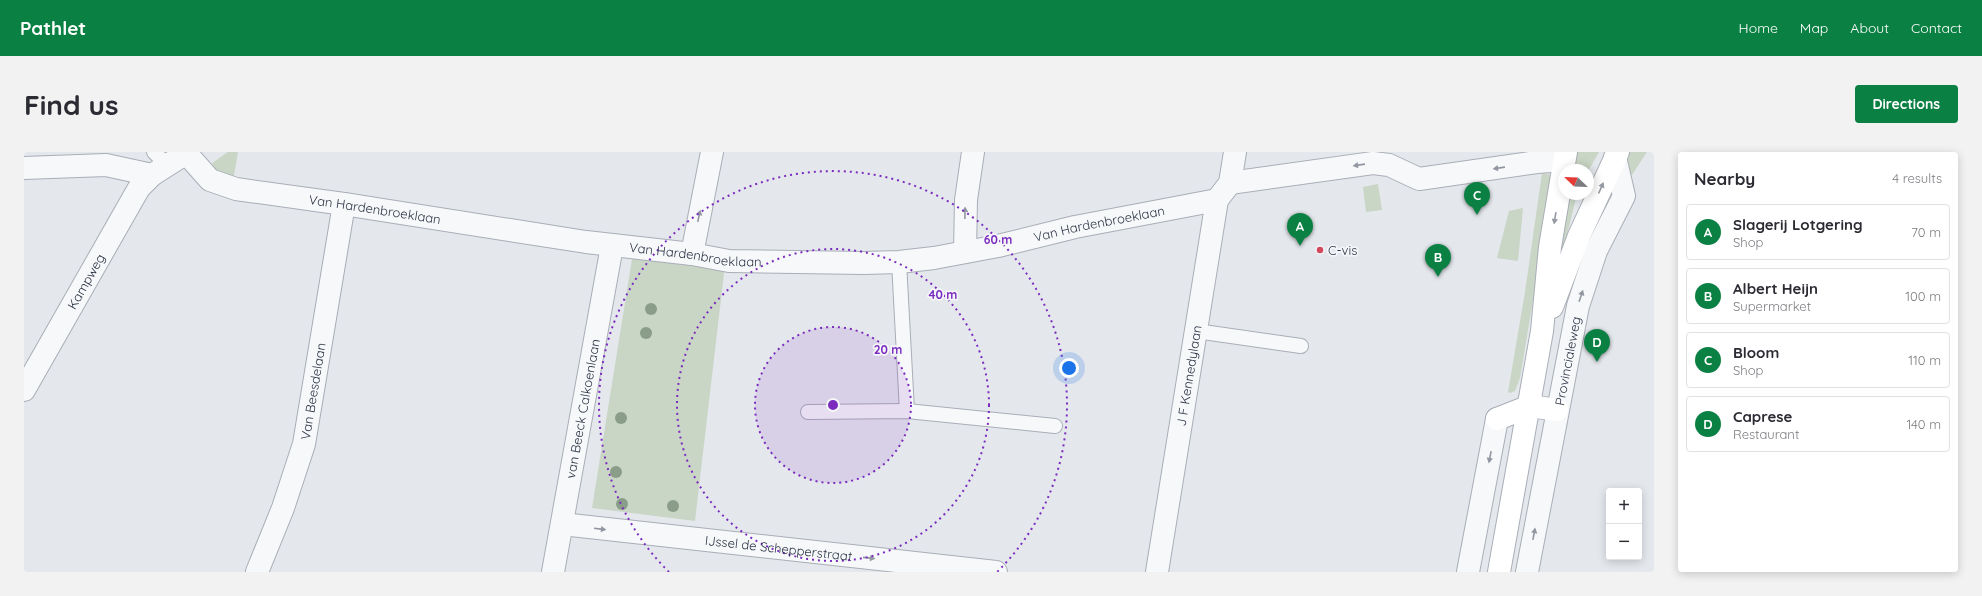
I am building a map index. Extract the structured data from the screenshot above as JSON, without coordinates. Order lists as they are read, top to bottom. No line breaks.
{"streets":{"street":["Van Hardenbroeklaan","Kampweg","Provincialeweg","J F Kennedylaan","Van Beesdelaan","van Beeck Calkoenlaan","IJssel de Schepperstraat"]},"crossings":[["Van Hardenbroeklaan","Kampweg"],["Van Hardenbroeklaan","Provincialeweg"],["Van Hardenbroeklaan","J F Kennedylaan"],["Van Hardenbroeklaan","Van Beesdelaan"],["Van Hardenbroeklaan","van Beeck Calkoenlaan"],["van Beeck Calkoenlaan","IJssel de Schepperstraat"]],"one_way":["IJssel de Schepperstraat"],"places":["C-vis"],"north":"top left","page":{"header":"Pathlet","nav":["Home","Map","About","Contact"],"buttons":"Directions","title":"Find us","heading":["Nearby","4 results"],"pins":["C","A","B","D"],"list":[{"mark":"A","name":"Slagerij Lotgering","note":"Shop","value":"70 m"},{"mark":"B","name":"Albert Heijn","note":"Supermarket","value":"100 m"},{"mark":"C","name":"Bloom","note":"Shop","value":"110 m"},{"mark":"D","name":"Caprese","note":"Restaurant","value":"140 m"}],"map_buttons":["+","−"]},"rings":["60 m","40 m","20 m"]}
